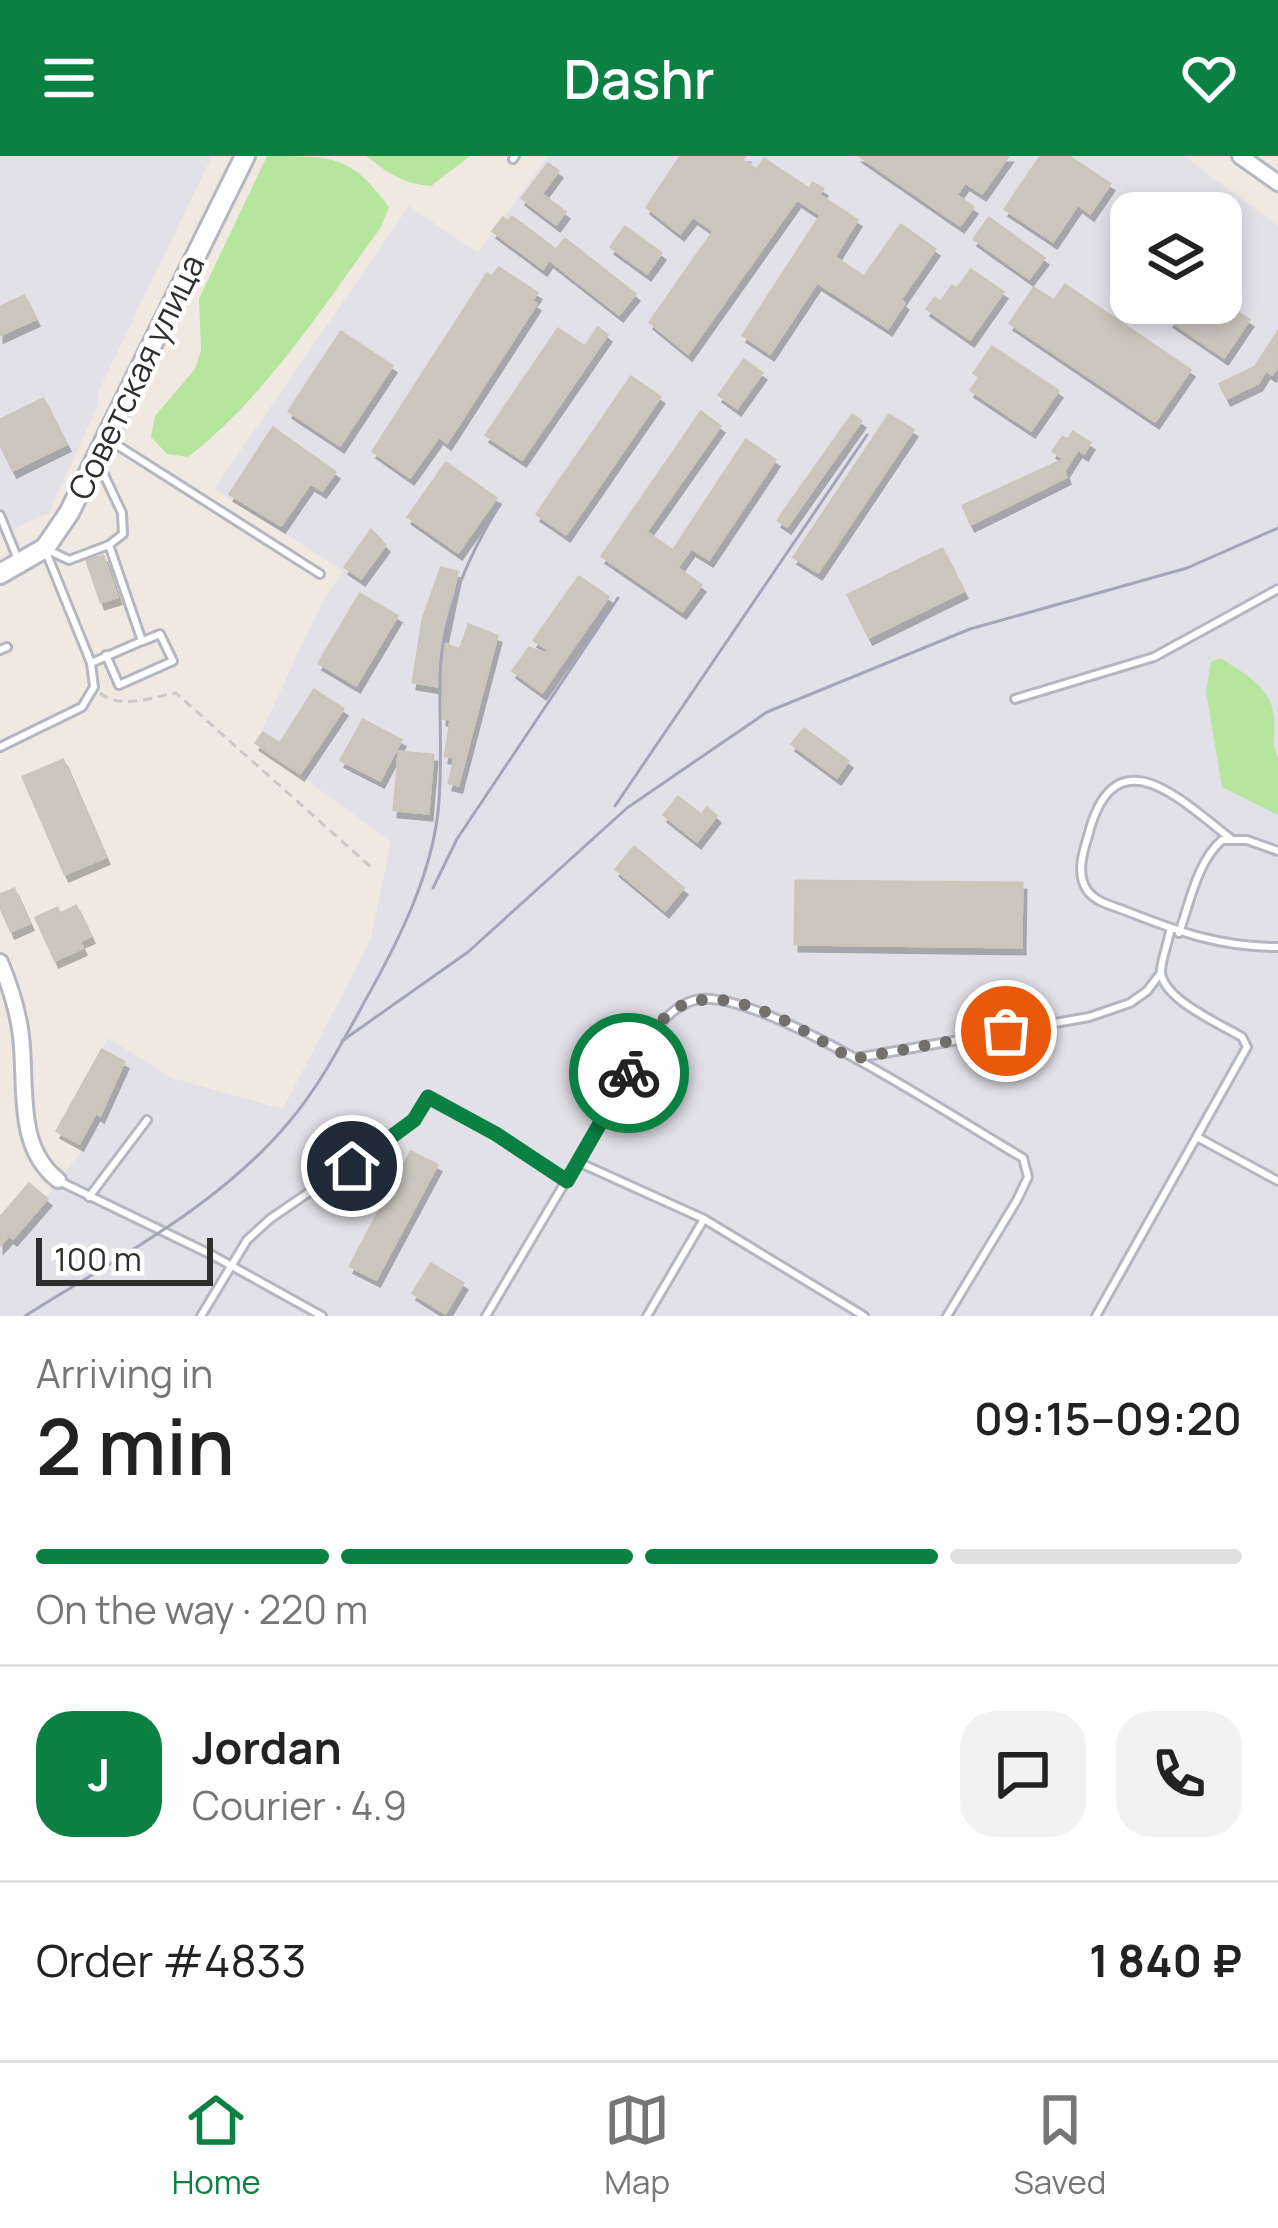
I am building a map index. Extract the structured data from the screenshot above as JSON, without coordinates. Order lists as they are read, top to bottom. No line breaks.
{"streets":{"street":["Советская улица"]},"scale_bar":"100 m","page":{"header":"Dashr","scale":"100 m","heading":["2 min","Arriving in","09:15–09:20"],"panel":["Jordan","Courier · 4.9","Order #4833","1 840 ₽"],"bar":"On the way · 220 m","round":"J","tabs":["Home","Map","Saved"]}}
